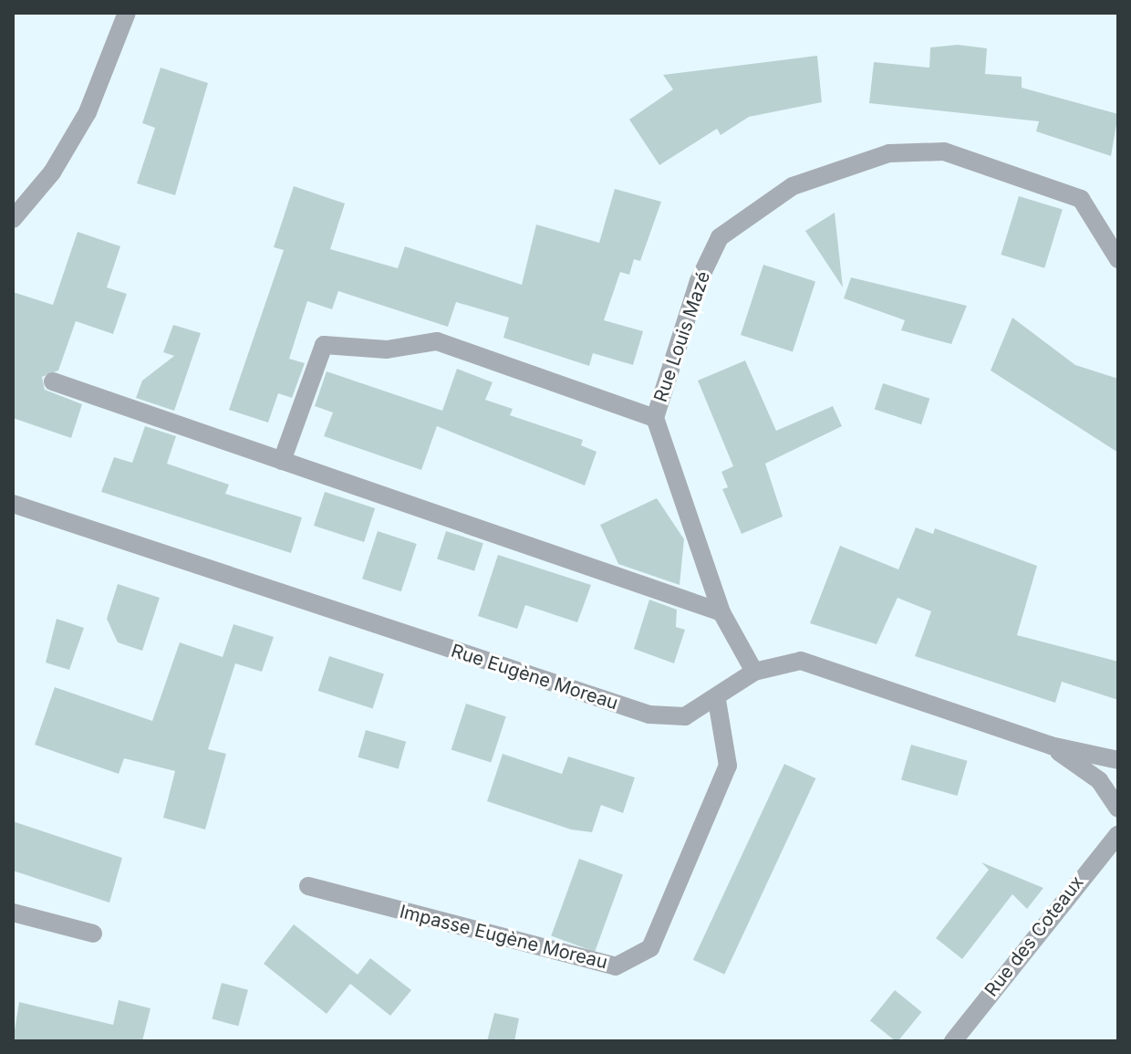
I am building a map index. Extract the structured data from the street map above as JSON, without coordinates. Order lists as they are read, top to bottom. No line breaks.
{"streets":{"street":["Rue Louis Mazé","Rue Eugène Moreau","Rue des Coteaux","Impasse Eugène Moreau"]},"crossings":[["Rue Louis Mazé","Rue Eugène Moreau"],["Rue Eugène Moreau","Impasse Eugène Moreau"]]}
